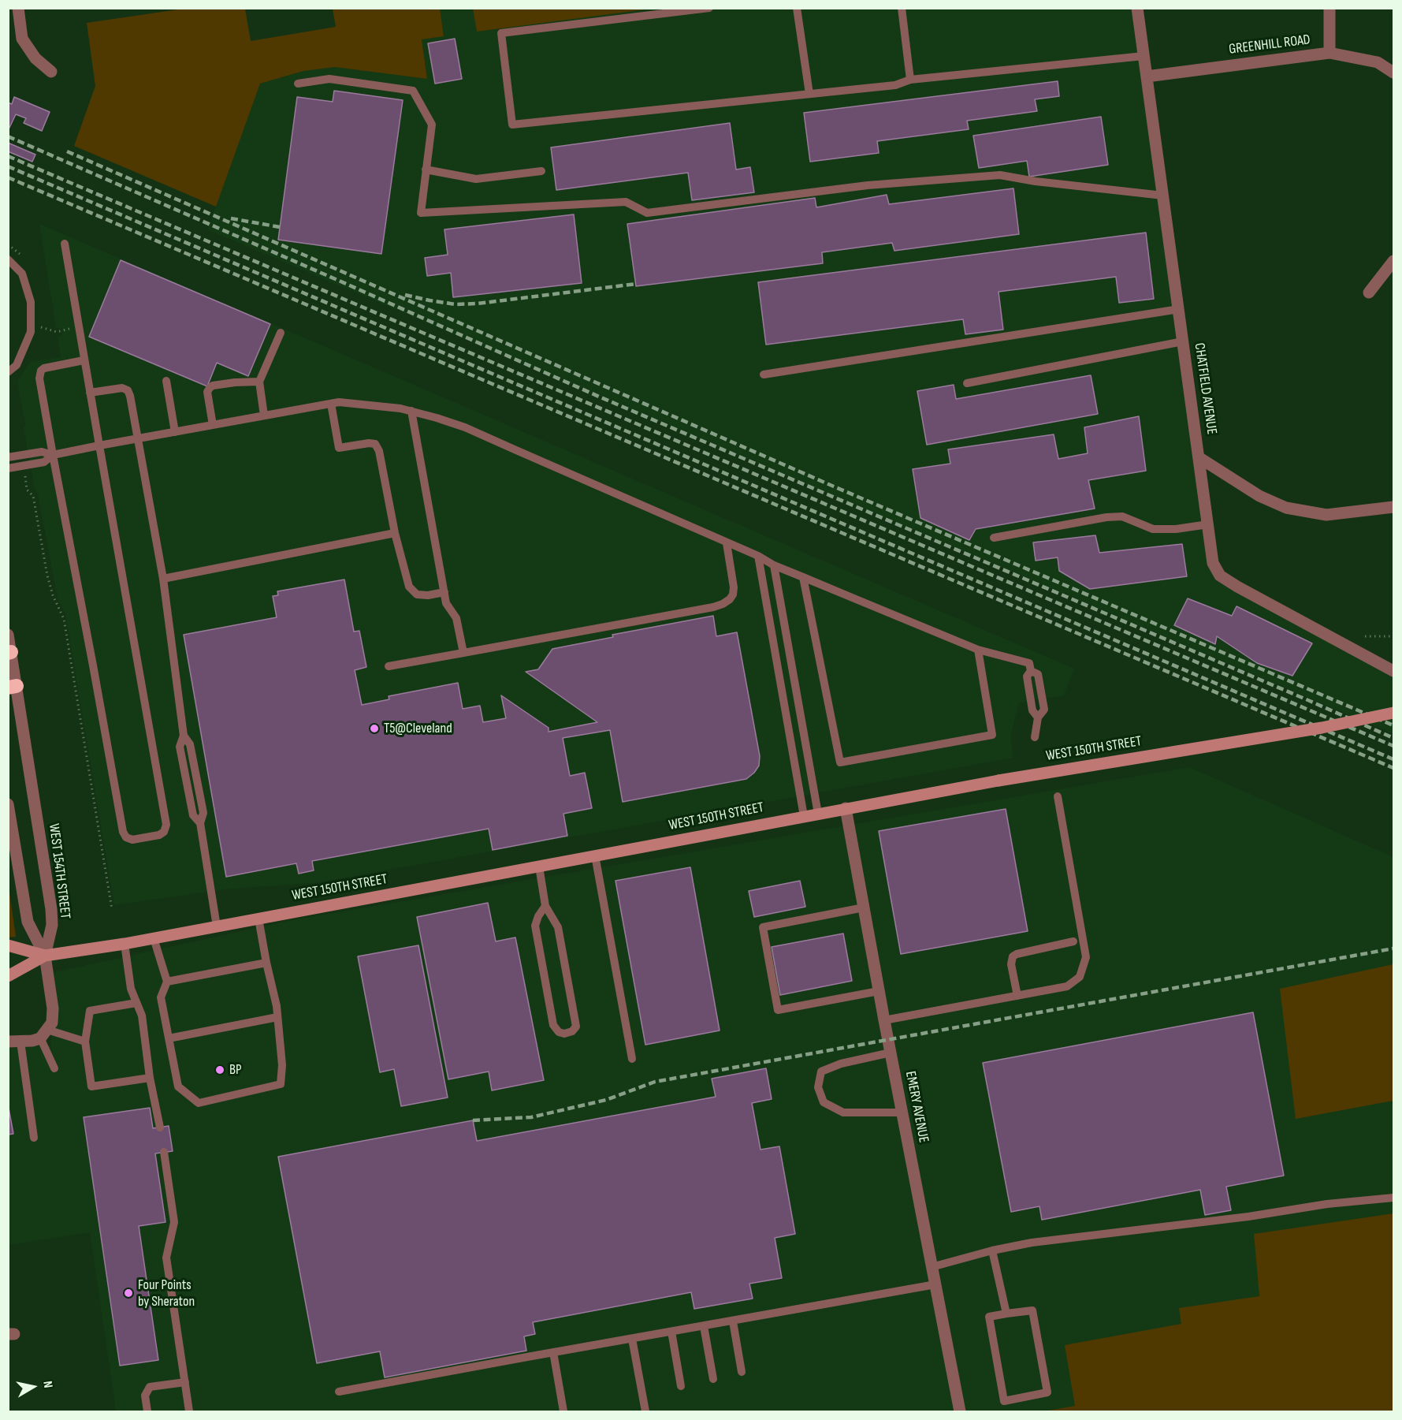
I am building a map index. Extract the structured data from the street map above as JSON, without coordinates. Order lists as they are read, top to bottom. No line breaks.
{"streets":{"main road":["WEST 150TH STREET"],"street":["GREENHILL ROAD","CHATFIELD AVENUE","WEST 154TH STREET","EMERY AVENUE"]},"crossings":[["GREENHILL ROAD","CHATFIELD AVENUE"],["WEST 150TH STREET","WEST 154TH STREET"],["WEST 150TH STREET","EMERY AVENUE"]],"places":["T5@Cleveland","BP","Four Points by Sheraton"],"north":"right"}
